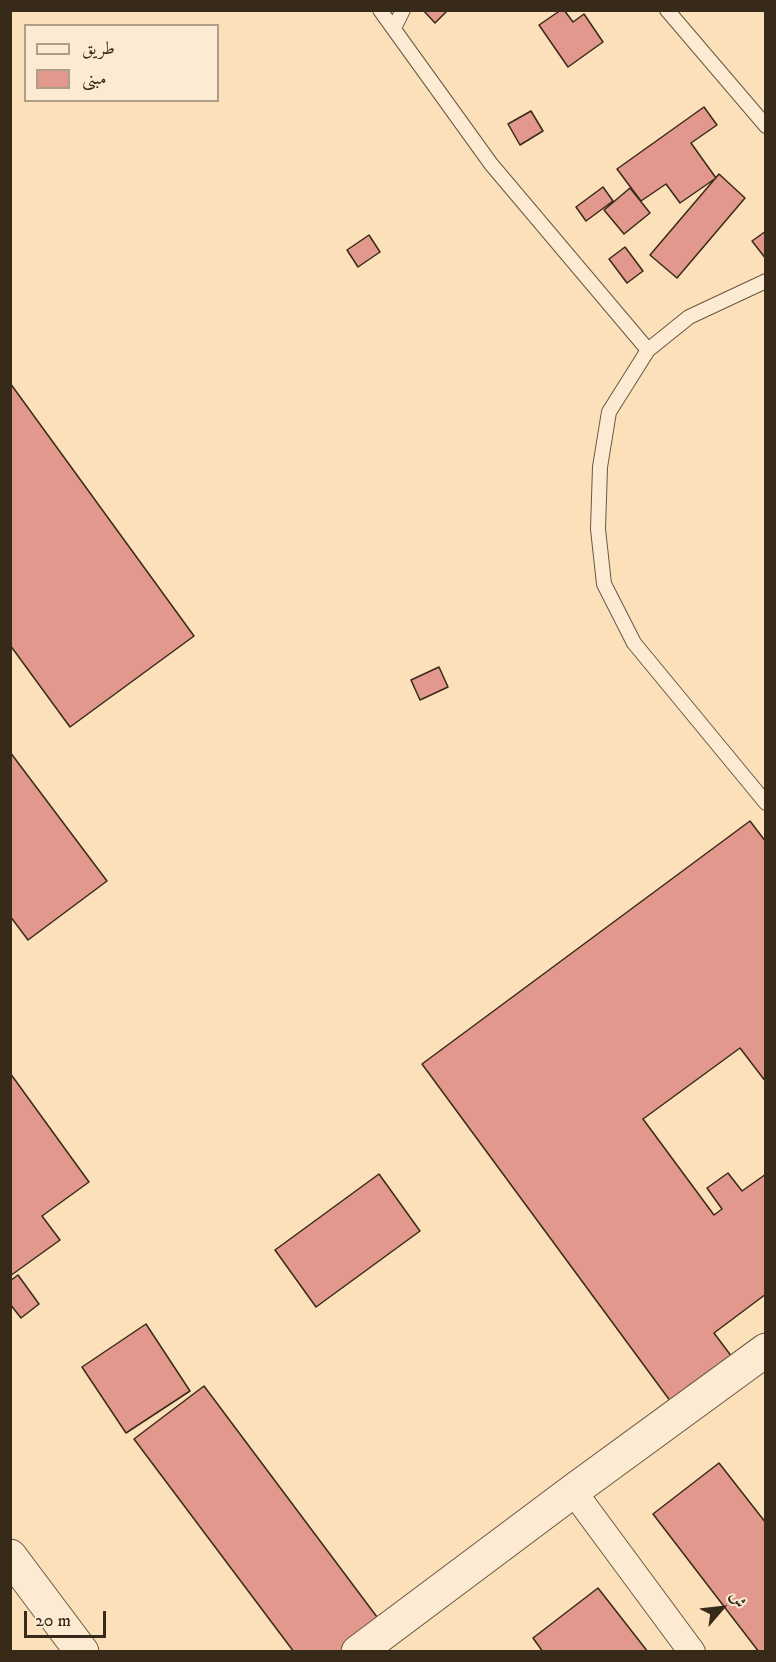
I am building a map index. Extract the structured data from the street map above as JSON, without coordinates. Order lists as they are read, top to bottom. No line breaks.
{"legend":["طريق","مبنى"],"scale_bar":"20 m","north":"top right"}
